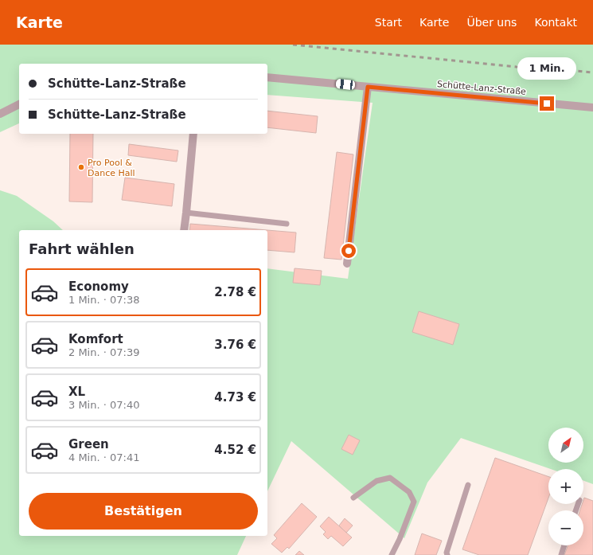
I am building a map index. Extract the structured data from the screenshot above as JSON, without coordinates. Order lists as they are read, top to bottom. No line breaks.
{"streets":{"street":["Schütte-Lanz-Straße"]},"places":["Pro Pool & Dance Hall"],"north":"top right","page":{"header":"Karte","nav":["Start","Karte","Über uns","Kontakt"],"bubble":"1 Min.","banner":["Schütte-Lanz-Straße","Schütte-Lanz-Straße"],"heading":"Fahrt wählen","list":[{"name":"Economy","note":"1 Min. · 07:38","value":"2.78 €"},{"name":"Komfort","note":"2 Min. · 07:39","value":"3.76 €"},{"name":"XL","note":"3 Min. · 07:40","value":"4.73 €"},{"name":"Green","note":"4 Min. · 07:41","value":"4.52 €"}],"map_buttons":["+","−"],"buttons":"Bestätigen"}}
